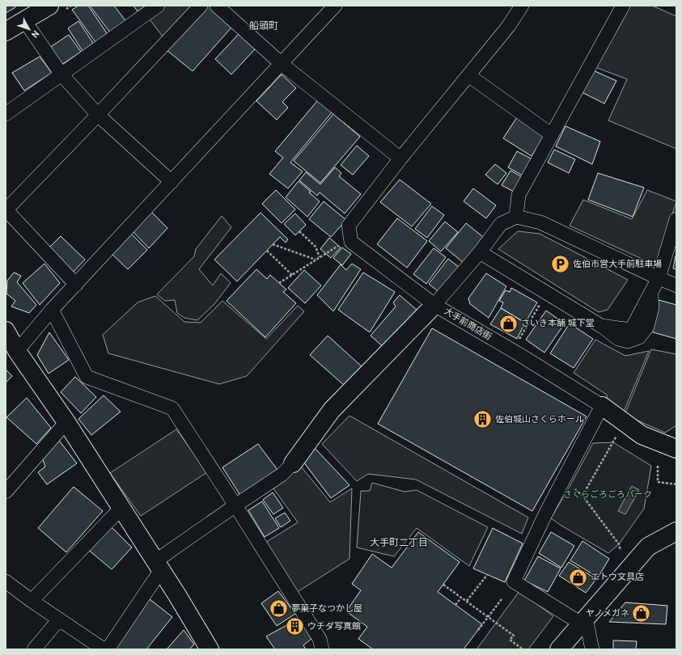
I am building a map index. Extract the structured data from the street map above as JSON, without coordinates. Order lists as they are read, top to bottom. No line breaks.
{"streets":{"street":["大手前商店街"]},"districts":["船頭町","大手町二丁目"],"parks":["さくらごろごろパーク"],"places":{"parking":["佐伯市営大手前駐車場"],"shop":["さいき本舗 城下堂","エトウ文具店","夢菓子なつかし屋","ヤノメガネ"],"building":["佐伯城山さくらホール","ウチダ写真館"]},"north":"bottom right"}
